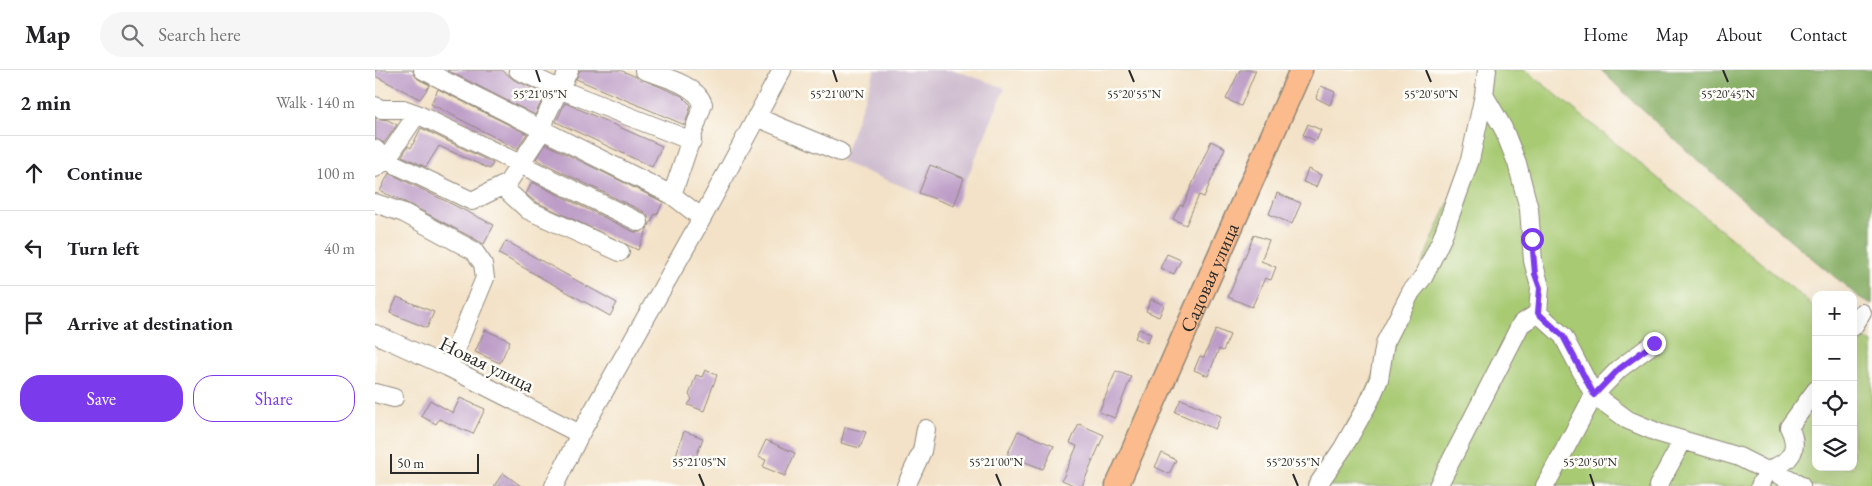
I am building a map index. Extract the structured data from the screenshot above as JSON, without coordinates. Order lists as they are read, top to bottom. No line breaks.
{"streets":{"main road":["Садовая улица"],"street":["Новая улица"]},"scale_bar":"50 m","page":{"header":"Map","search":"Search here","nav":["Home","Map","About","Contact"],"heading":["2 min","Walk · 140 m"],"list":[["Continue","100 m"],["Turn left","40 m"],"Arrive at destination"],"map_buttons":["+","−"],"buttons":["Save","Share"],"scale":"50 m"},"coordinates":["55°21'05\"N","55°21'00\"N","55°20'55\"N","55°20'50\"N","55°20'45\"N"]}
